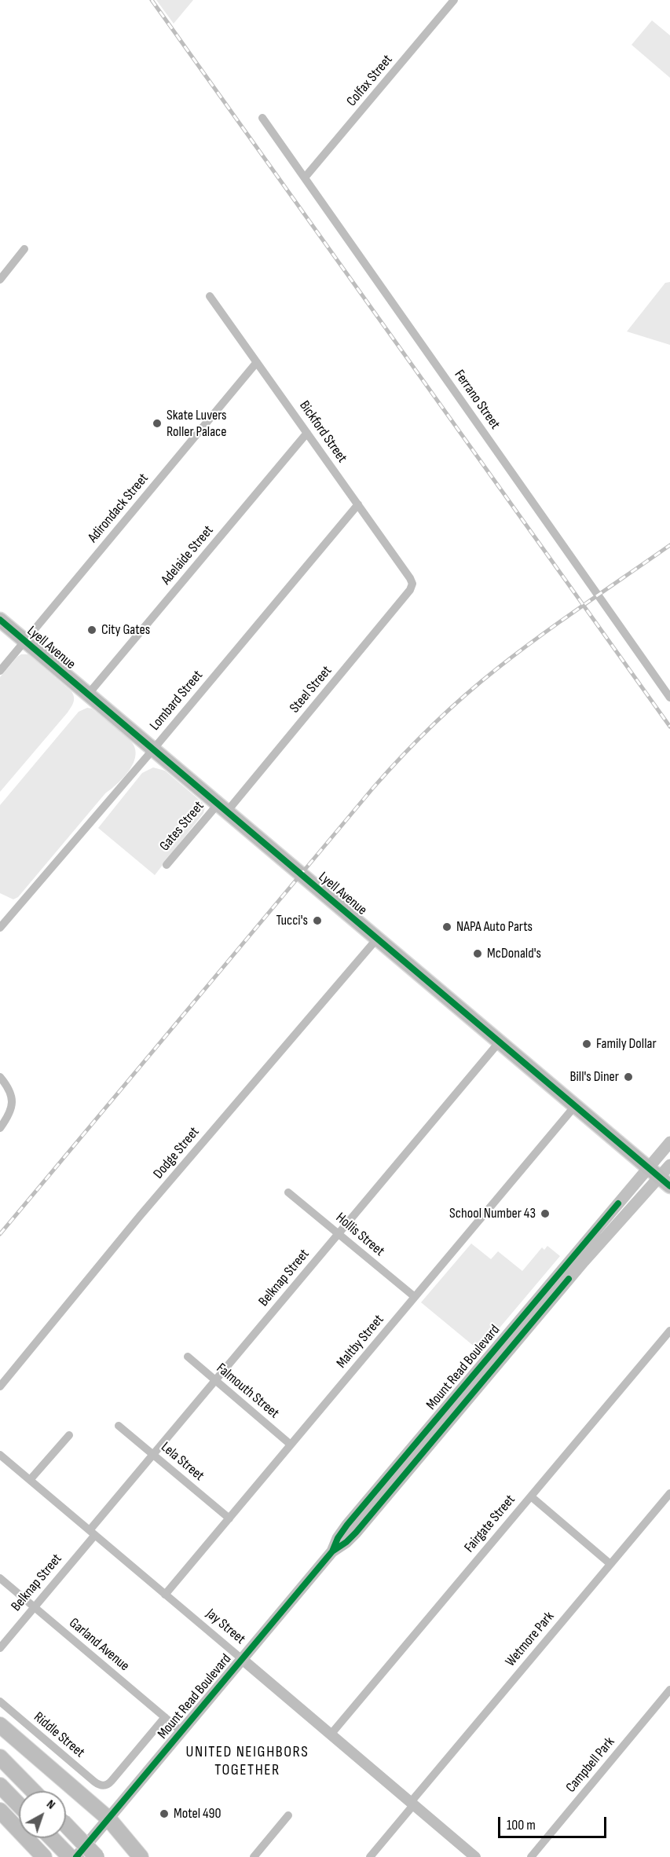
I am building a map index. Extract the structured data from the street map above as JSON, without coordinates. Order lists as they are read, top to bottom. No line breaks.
{"streets":{"main road":["Lyell Avenue","Mount Read Boulevard"],"street":["Colfax Street","Ferrano Street","Bickford Street","Adirondack Street","Adelaide Street","Steel Street","Lombard Street","Gates Street","Dodge Street","Hollis Street","Belknap Street","Maltby Street","Falmouth Street","Lela Street","Fairgate Street","Jay Street","Wetmore Park","Garland Avenue","Riddle Street","Campbell Park"]},"crossings":[["Colfax Street","Ferrano Street"],["Bickford Street","Adirondack Street"],["Bickford Street","Adelaide Street"],["Bickford Street","Steel Street"],["Bickford Street","Lombard Street"],["Adirondack Street","Lyell Avenue"],["Adelaide Street","Lyell Avenue"],["Lyell Avenue","Steel Street"],["Lyell Avenue","Lombard Street"],["Lyell Avenue","Gates Street"],["Lyell Avenue","Dodge Street"],["Lyell Avenue","Belknap Street"],["Lyell Avenue","Maltby Street"],["Lyell Avenue","Mount Read Boulevard"],["Steel Street","Gates Street"],["Hollis Street","Belknap Street"],["Hollis Street","Maltby Street"],["Belknap Street","Falmouth Street"],["Belknap Street","Lela Street"],["Belknap Street","Jay Street"],["Belknap Street","Garland Avenue"],["Maltby Street","Falmouth Street"],["Maltby Street","Lela Street"],["Maltby Street","Jay Street"],["Mount Read Boulevard","Jay Street"],["Mount Read Boulevard","Garland Avenue"],["Mount Read Boulevard","Riddle Street"],["Fairgate Street","Jay Street"],["Jay Street","Wetmore Park"]],"districts":["UNITED NEIGHBORS TOGETHER"],"places":["Skate Luvers Roller Palace","City Gates","Tucci's","NAPA Auto Parts","McDonald's","Family Dollar","Bill's Diner","School Number 43","Motel 490"],"scale_bar":"100 m","north":"top right"}
